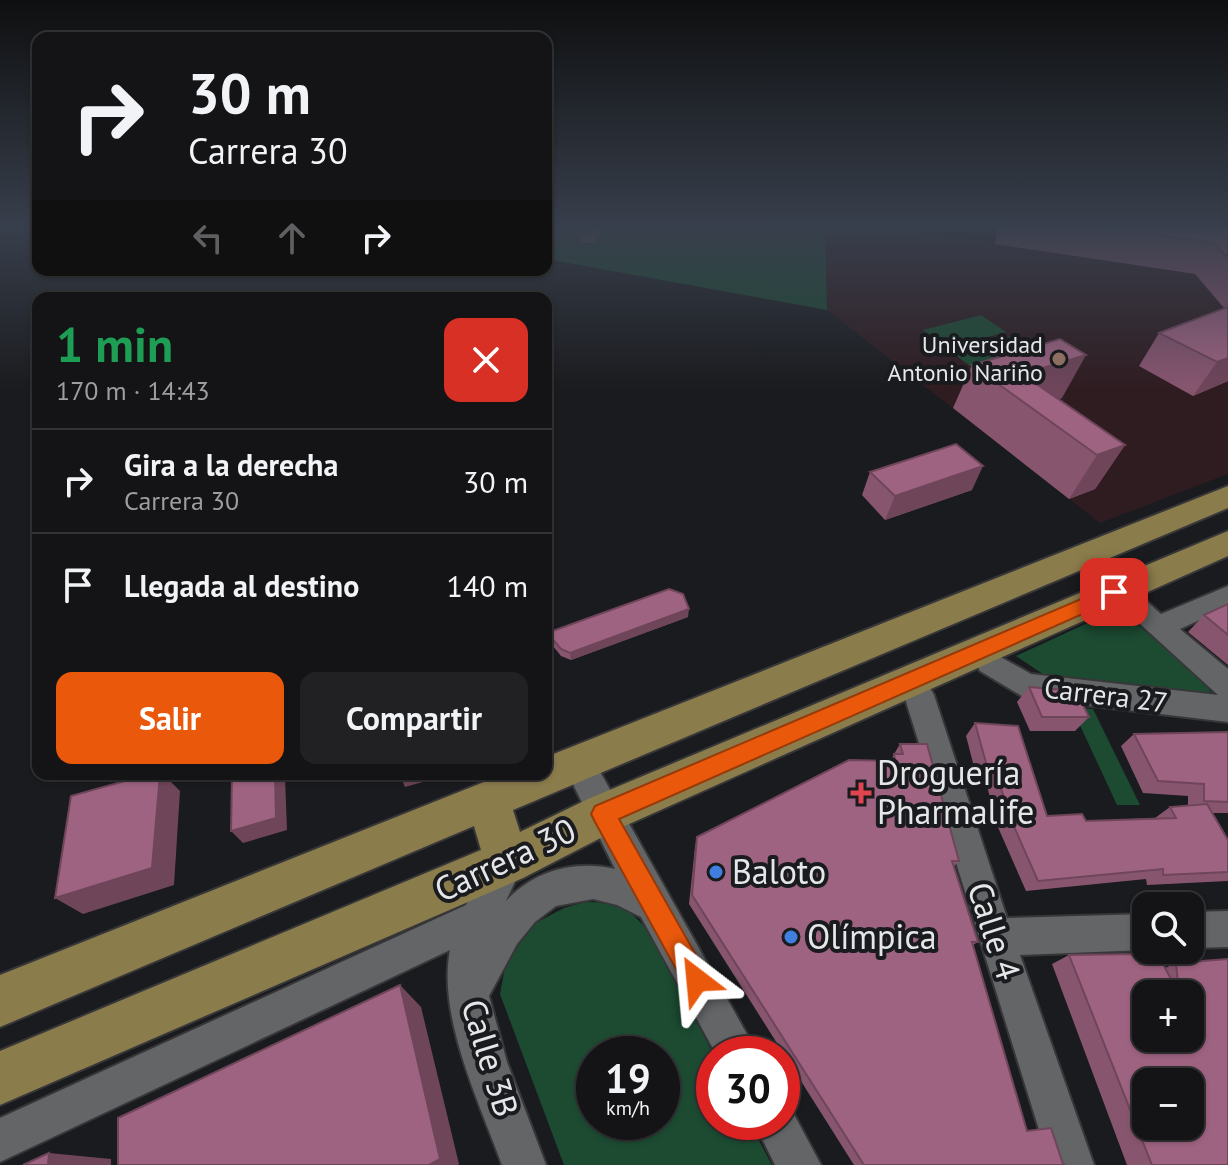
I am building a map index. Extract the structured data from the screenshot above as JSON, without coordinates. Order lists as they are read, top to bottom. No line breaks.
{"streets":{"main road":["Carrera 30"],"street":["Carrera 27","Calle 4","Calle 3B"]},"crossings":[["Carrera 30","Calle 3B"]],"places":{"other":["Universidad Antonio Nariño","Baloto","Olímpica"],"health":["Droguería Pharmalife"]},"page":{"turn":["30 m","Carrera 30"],"heading":["1 min","170 m · 14:43"],"list":[{"name":"Gira a la derecha","note":"Carrera 30","value":"30 m"},{"name":"Llegada al destino","value":"140 m"}],"buttons":["Salir","Compartir"],"map_buttons":["+","−"],"speed":"19 km/h","limit":"30"}}
